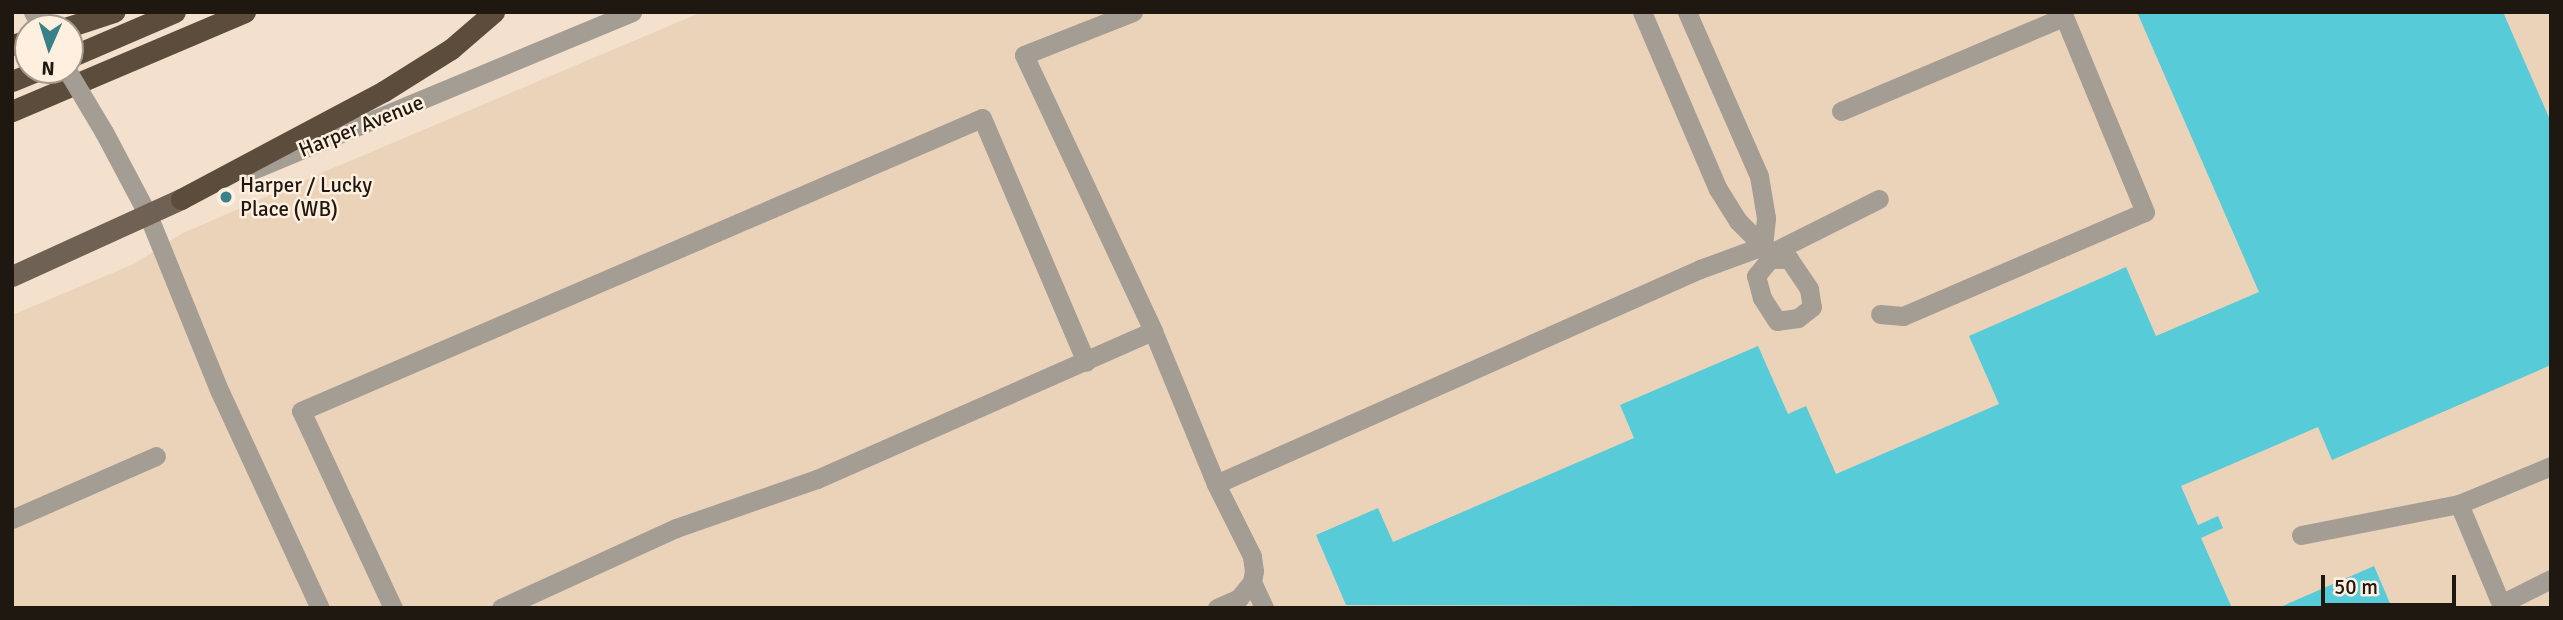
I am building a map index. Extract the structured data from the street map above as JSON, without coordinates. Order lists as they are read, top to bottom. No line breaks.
{"streets":{"main road":["Harper Avenue"]},"places":["Harper / Lucky Place (WB)"],"scale_bar":"50 m","north":"bottom"}
